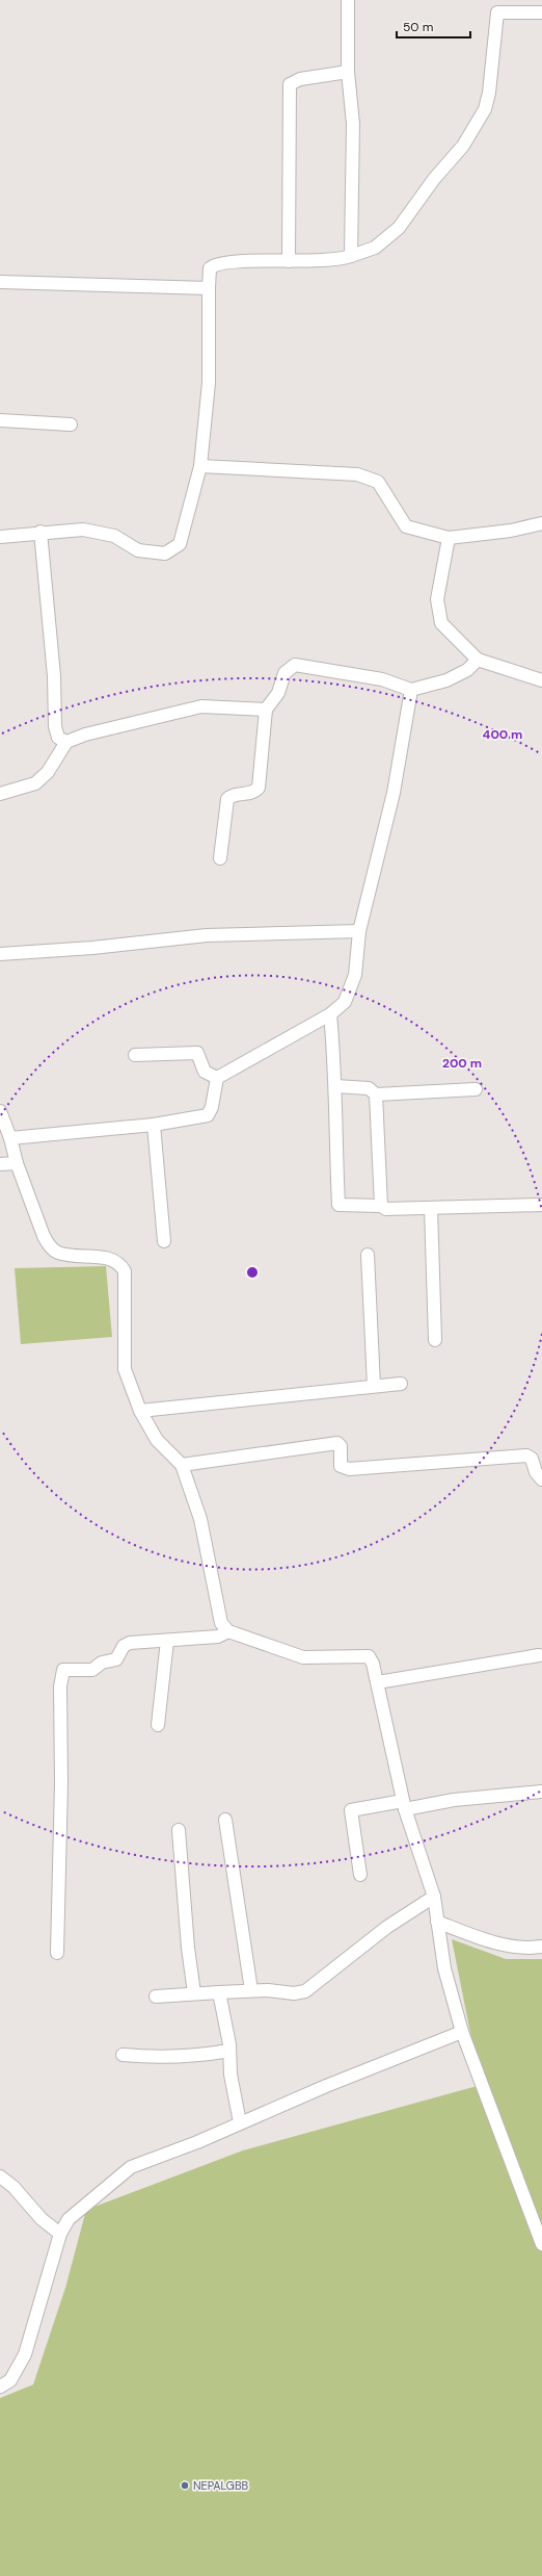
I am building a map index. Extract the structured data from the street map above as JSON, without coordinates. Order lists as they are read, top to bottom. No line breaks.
{"places":["NEPALGBB"],"scale_bar":"50 m","rings":["400 m","200 m"]}
